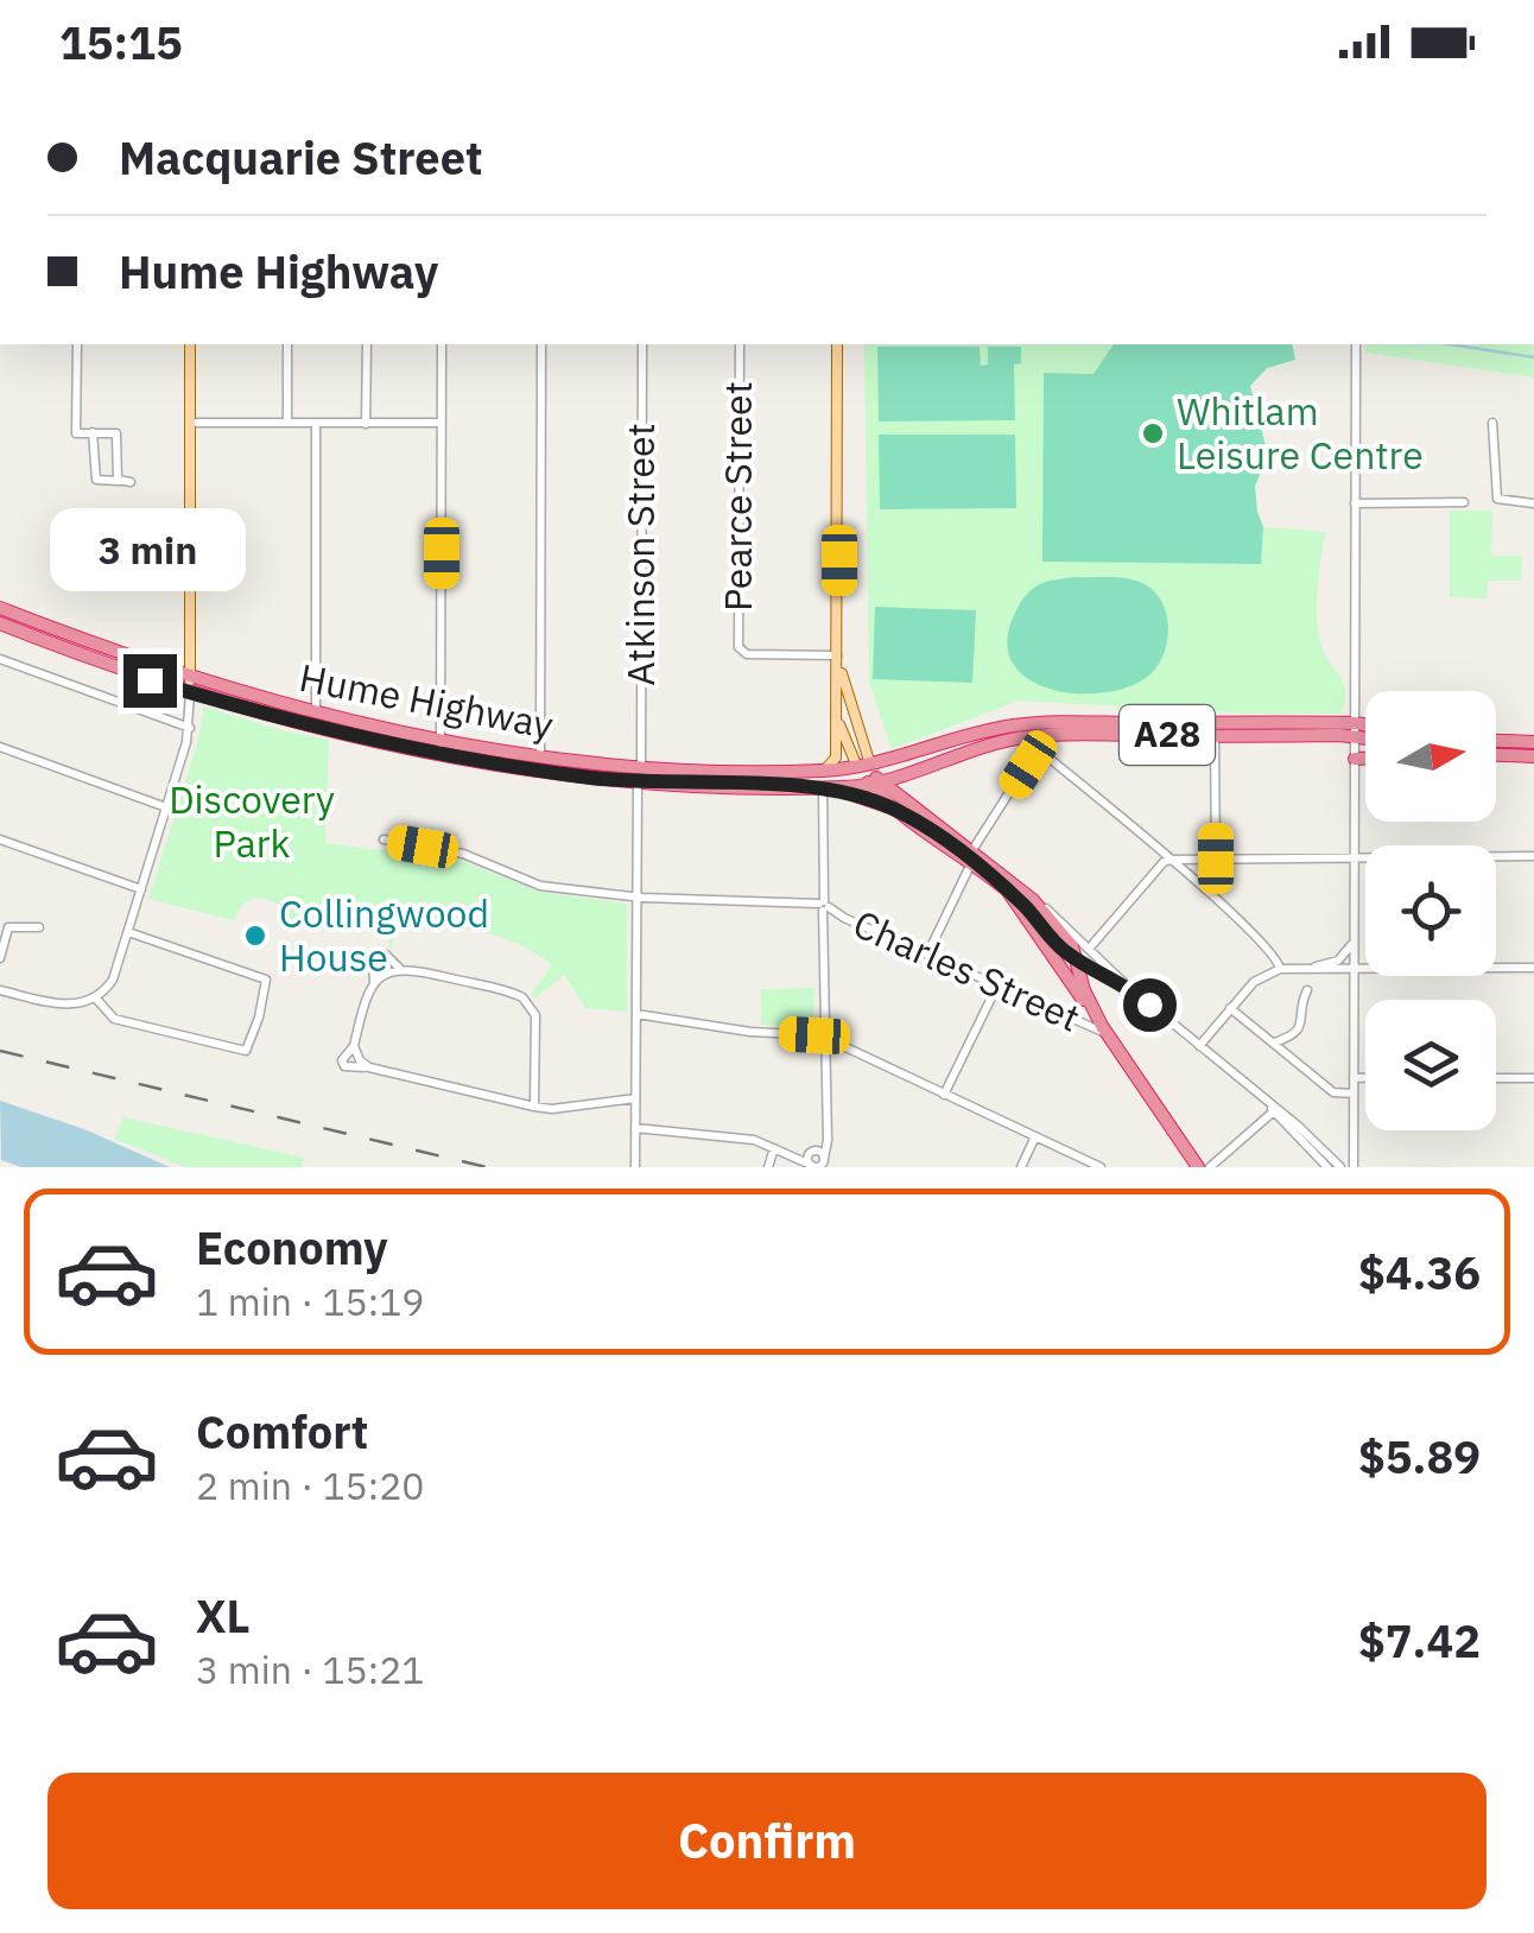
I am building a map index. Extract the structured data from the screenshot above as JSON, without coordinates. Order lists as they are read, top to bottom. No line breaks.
{"streets":{"highway":["Hume Highway","A28"],"street":["Pearce Street","Atkinson Street","Charles Street"]},"crossings":[["Atkinson Street","Hume Highway"],["Atkinson Street","Charles Street"],["Hume Highway","A28"]],"parks":["Discovery Park"],"places":["Whitlam Leisure Centre","Collingwood House"],"north":"right","page":{"status":"15:15","banner":["Macquarie Street","Hume Highway"],"bubble":"3 min","list":[{"name":"Economy","note":"1 min · 15:19","value":"$4.36"},{"name":"Comfort","note":"2 min · 15:20","value":"$5.89"},{"name":"XL","note":"3 min · 15:21","value":"$7.42"}],"buttons":"Confirm"}}
